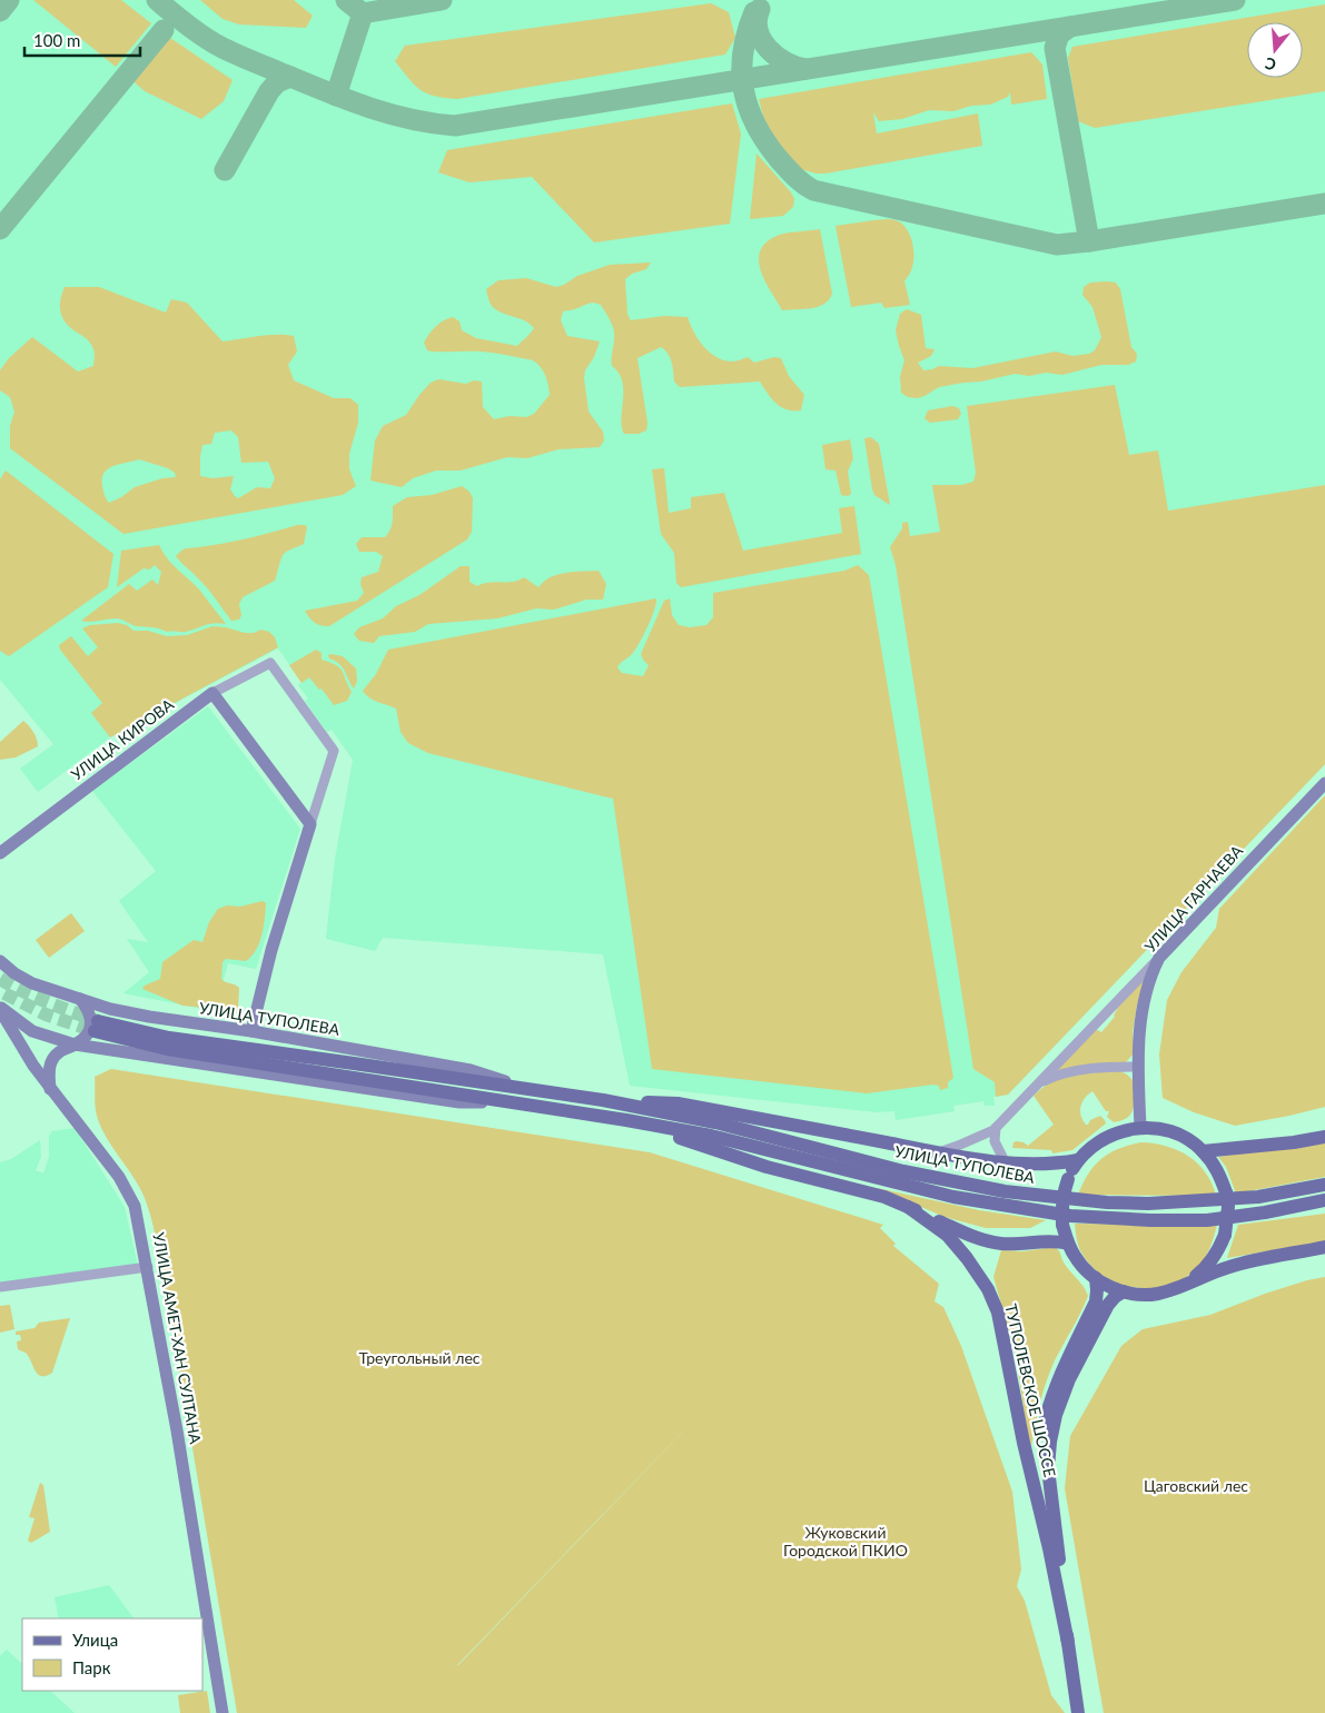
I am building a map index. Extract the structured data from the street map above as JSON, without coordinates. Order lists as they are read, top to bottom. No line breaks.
{"streets":{"main road":["УЛИЦА КИРОВА","УЛИЦА ГАРНАЕВА","УЛИЦА ТУПОЛЕВА","УЛИЦА АМЕТ-ХАН СУЛТАНА","ТУПОЛЕВСКОЕ ШОССЕ"]},"crossings":[["УЛИЦА ГАРНАЕВА","УЛИЦА ТУПОЛЕВА"],["УЛИЦА ГАРНАЕВА","ТУПОЛЕВСКОЕ ШОССЕ"],["УЛИЦА ТУПОЛЕВА","УЛИЦА АМЕТ-ХАН СУЛТАНА"],["УЛИЦА ТУПОЛЕВА","ТУПОЛЕВСКОЕ ШОССЕ"]],"parks":["Треугольный лес","Цаговский лес","Жуковский Городской ПКИО"],"legend":["Улица","Парк"],"scale_bar":"100 m","north":"bottom"}
